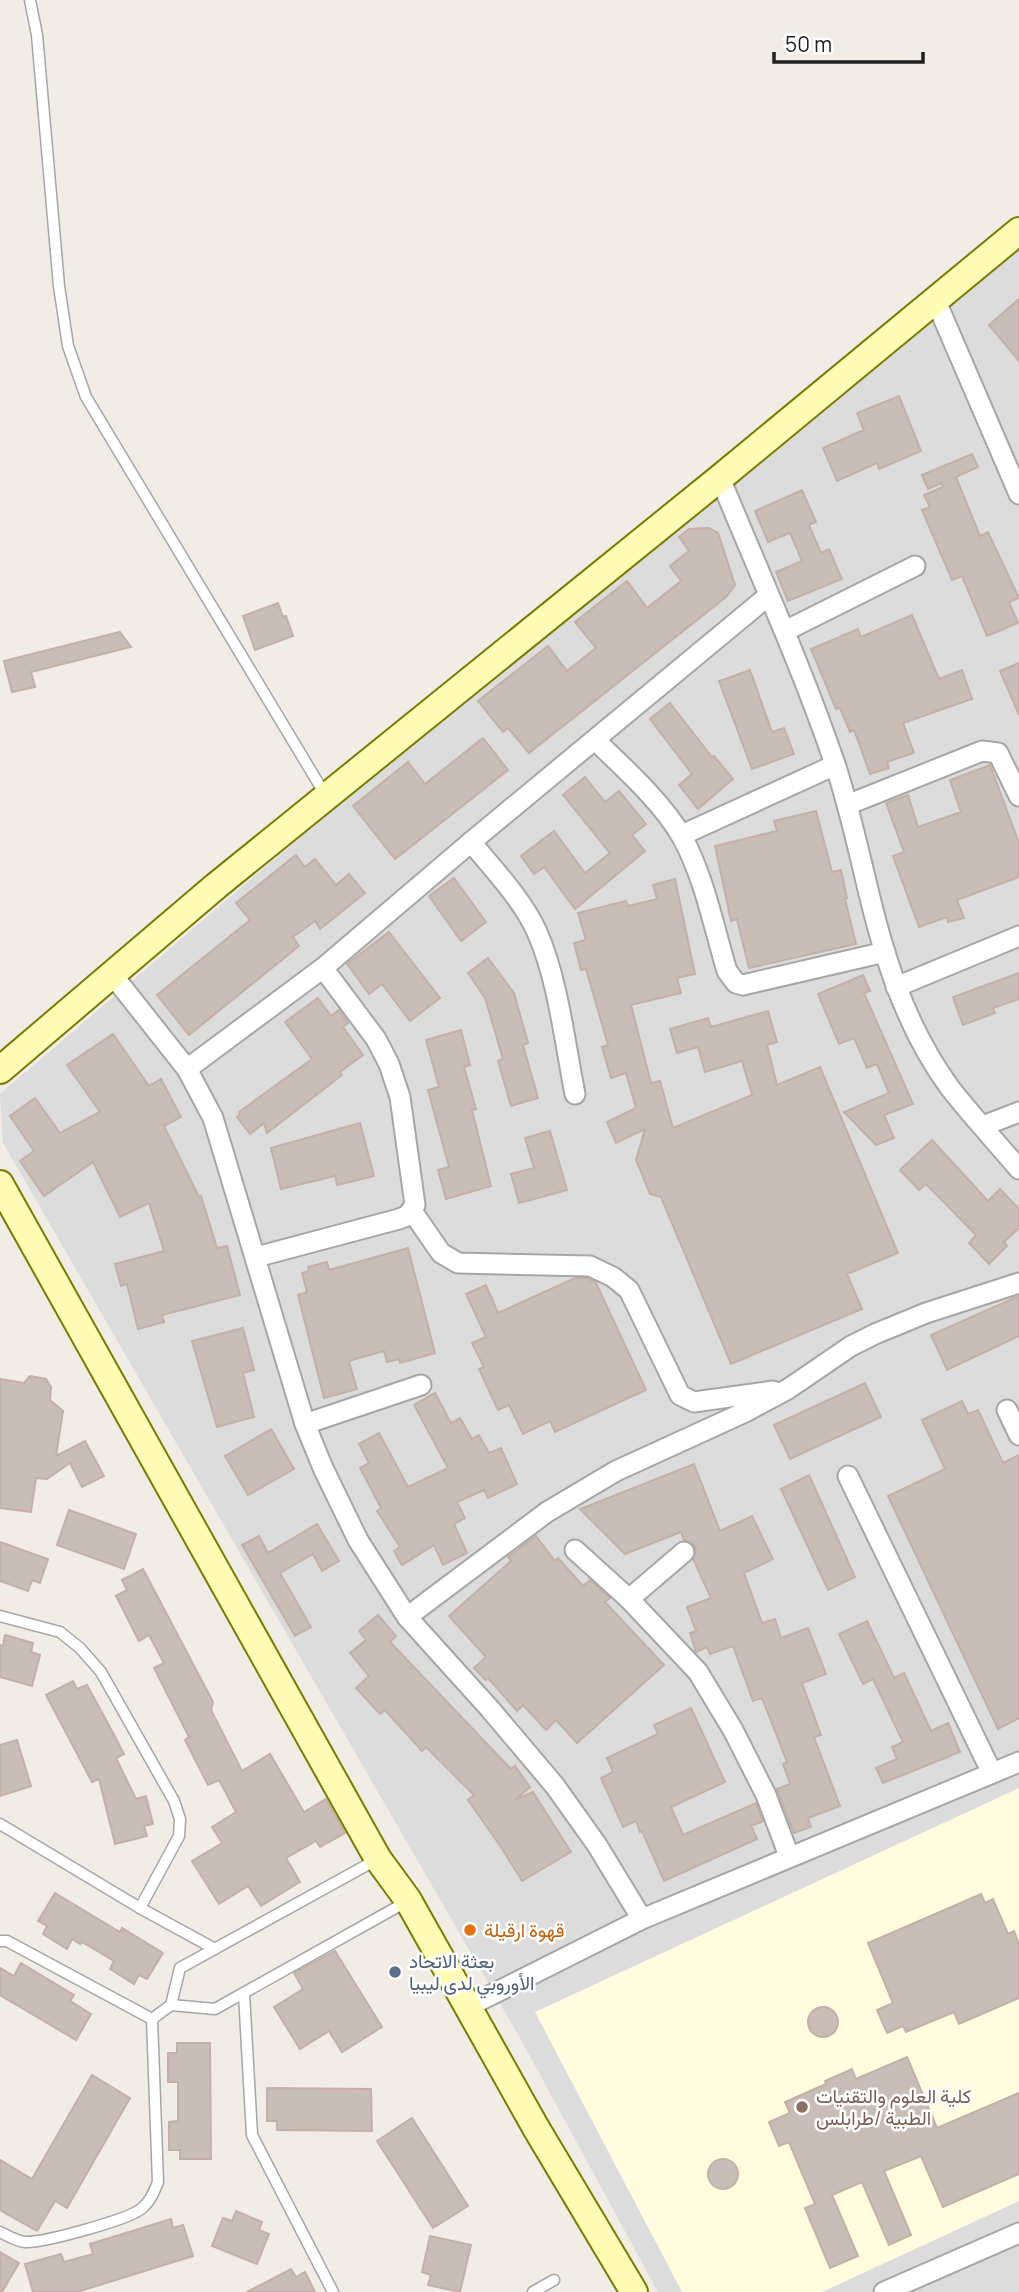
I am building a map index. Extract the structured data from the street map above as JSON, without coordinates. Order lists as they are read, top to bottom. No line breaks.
{"places":["قهوة ارقيلة","بعثة الاتحاد الأوروبي لدى ليبيا","كلية العلوم والتقنيات الطبية /طرابلس"],"scale_bar":"50 m"}
